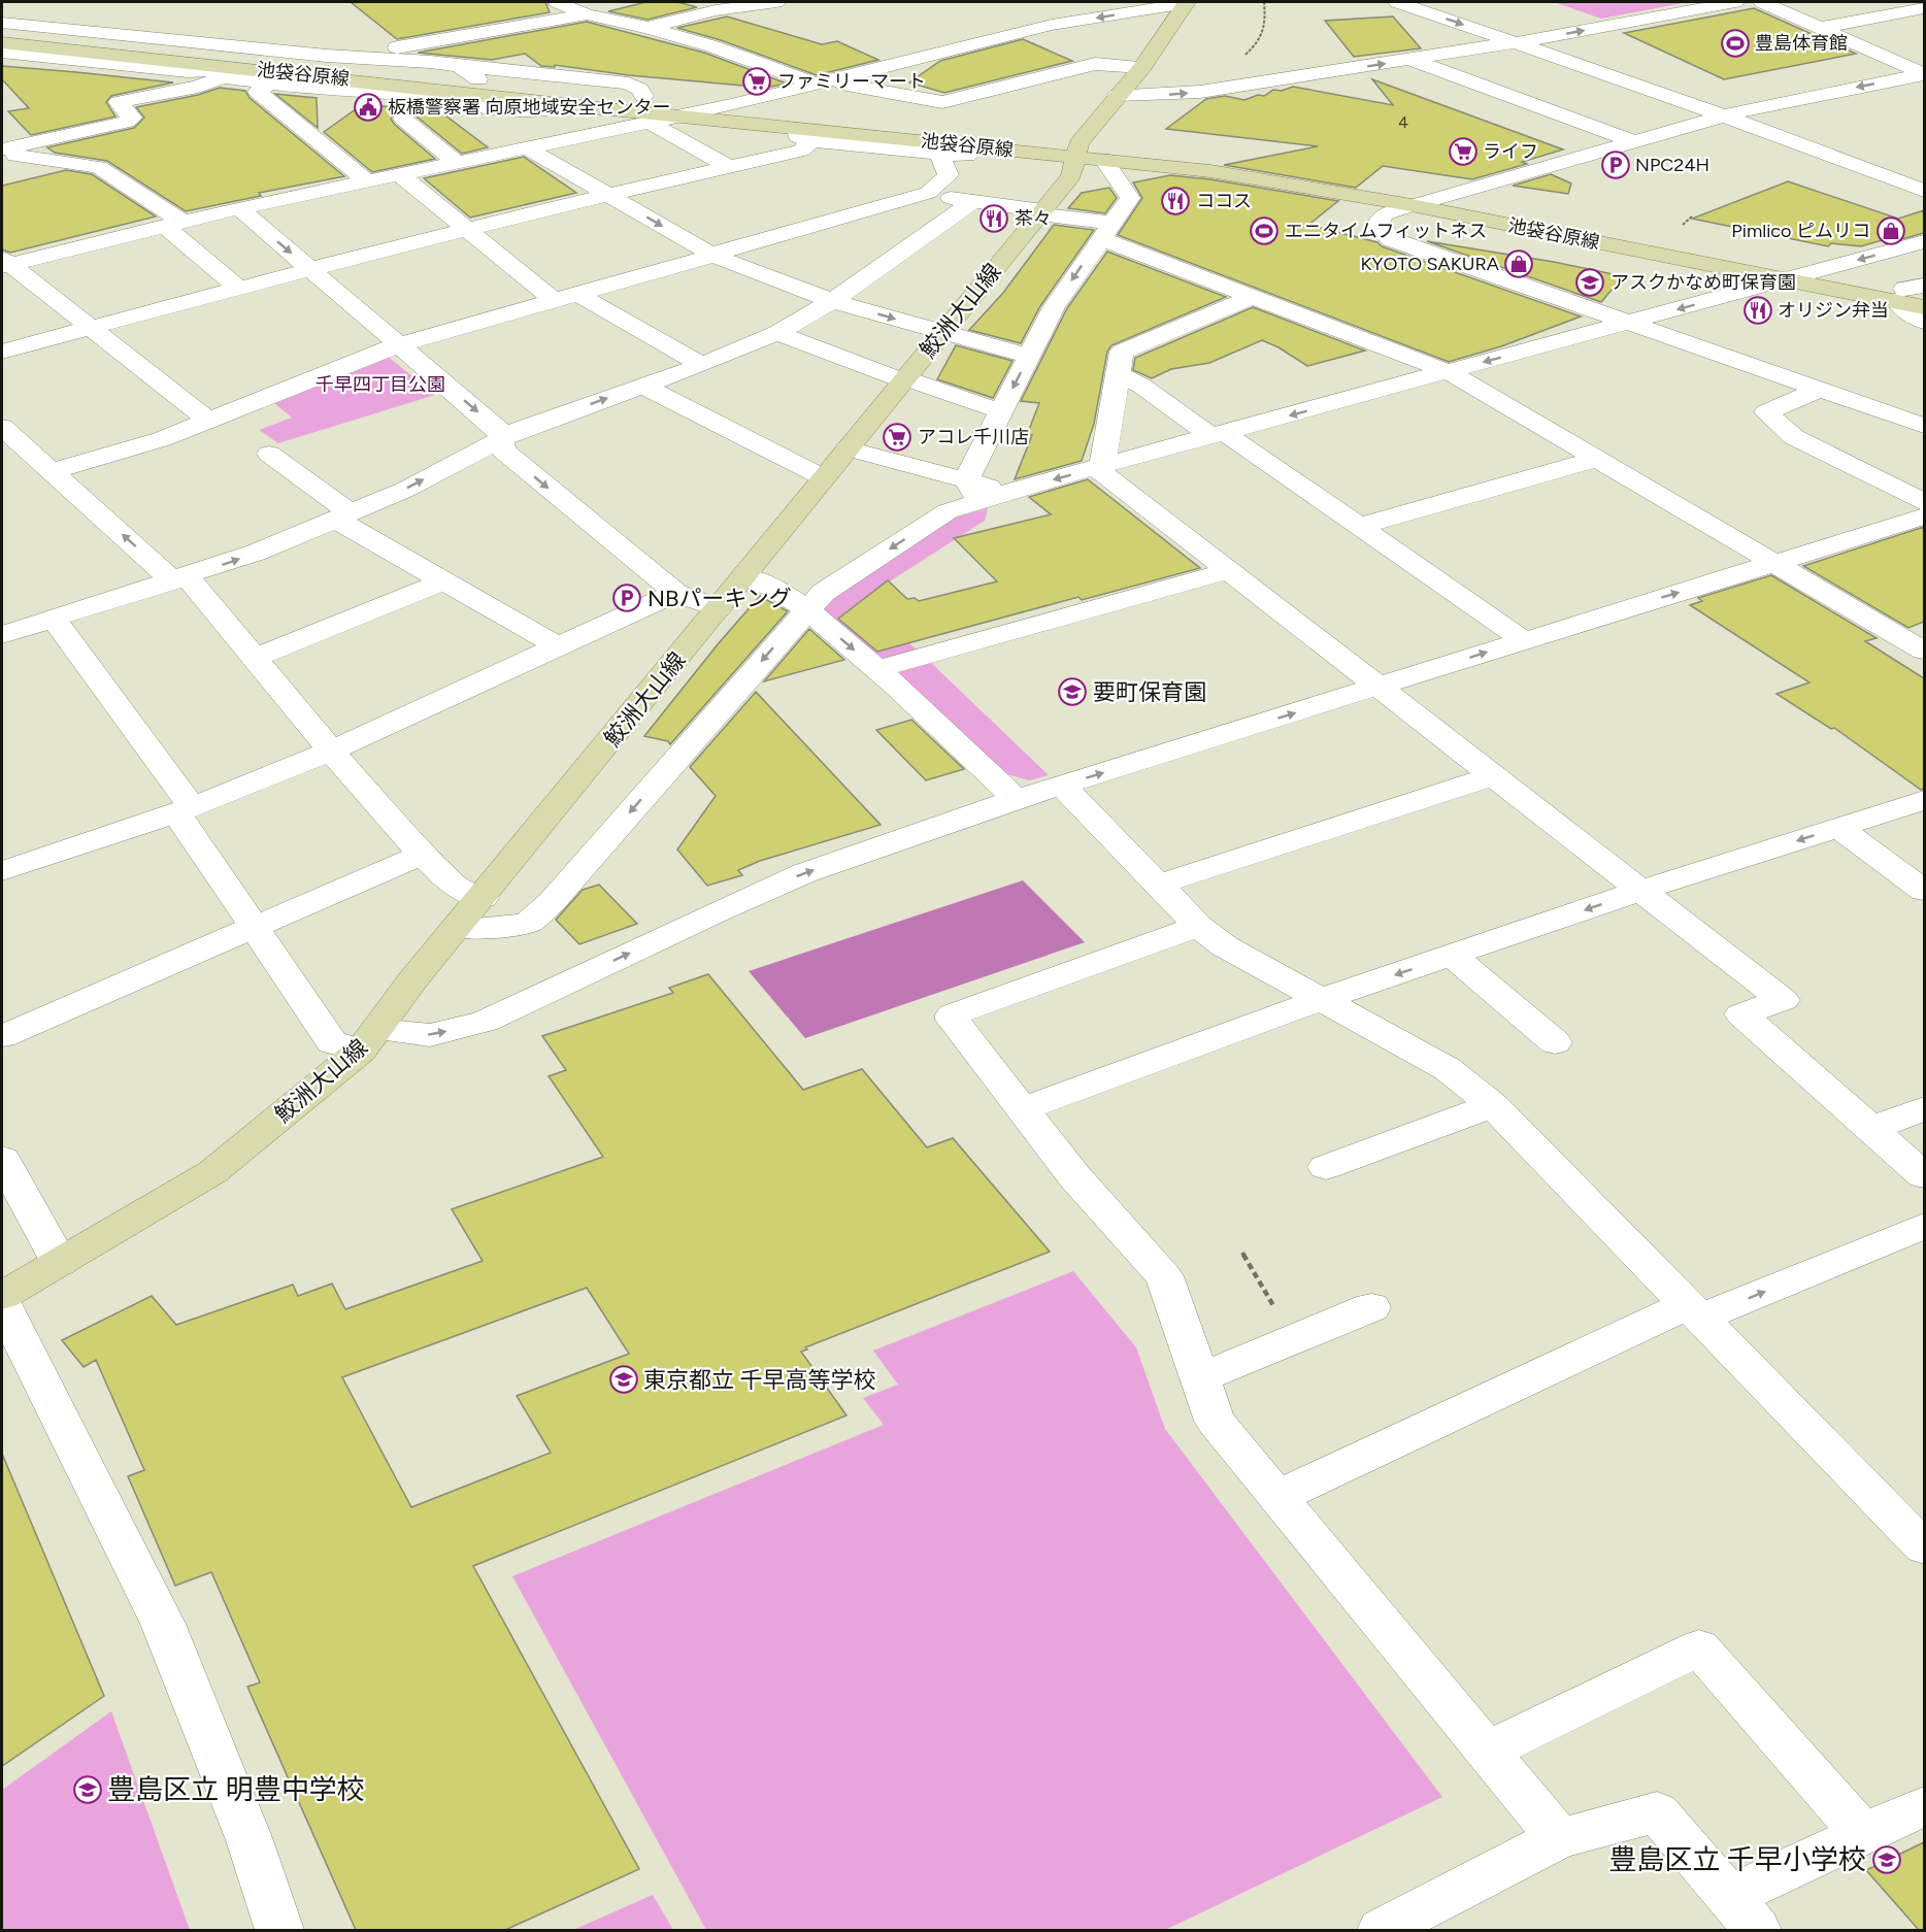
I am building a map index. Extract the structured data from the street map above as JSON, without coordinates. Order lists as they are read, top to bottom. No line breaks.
{"streets":{"main road":["池袋谷原線","鮫洲大山線"]},"crossings":[["池袋谷原線","鮫洲大山線"]],"parks":["千早四丁目公園"],"places":{"sports":["豊島体育館","エニタイムフィットネス"],"supermarket":["ファミリーマート","ライフ","アコレ千川店"],"public building":["板橋警察署 向原地域安全センター"],"parking":["NPC24H","NBパーキング"],"restaurant":["ココス","茶々","オリジン弁当"],"shop":["Pimlico ピムリコ","KYOTO SAKURA"],"school or university":["アスクかなめ町保育園","要町保育園","東京都立 千早高等学校","豊島区立 明豊中学校","豊島区立 千早小学校"]},"house_numbers":["4"]}
